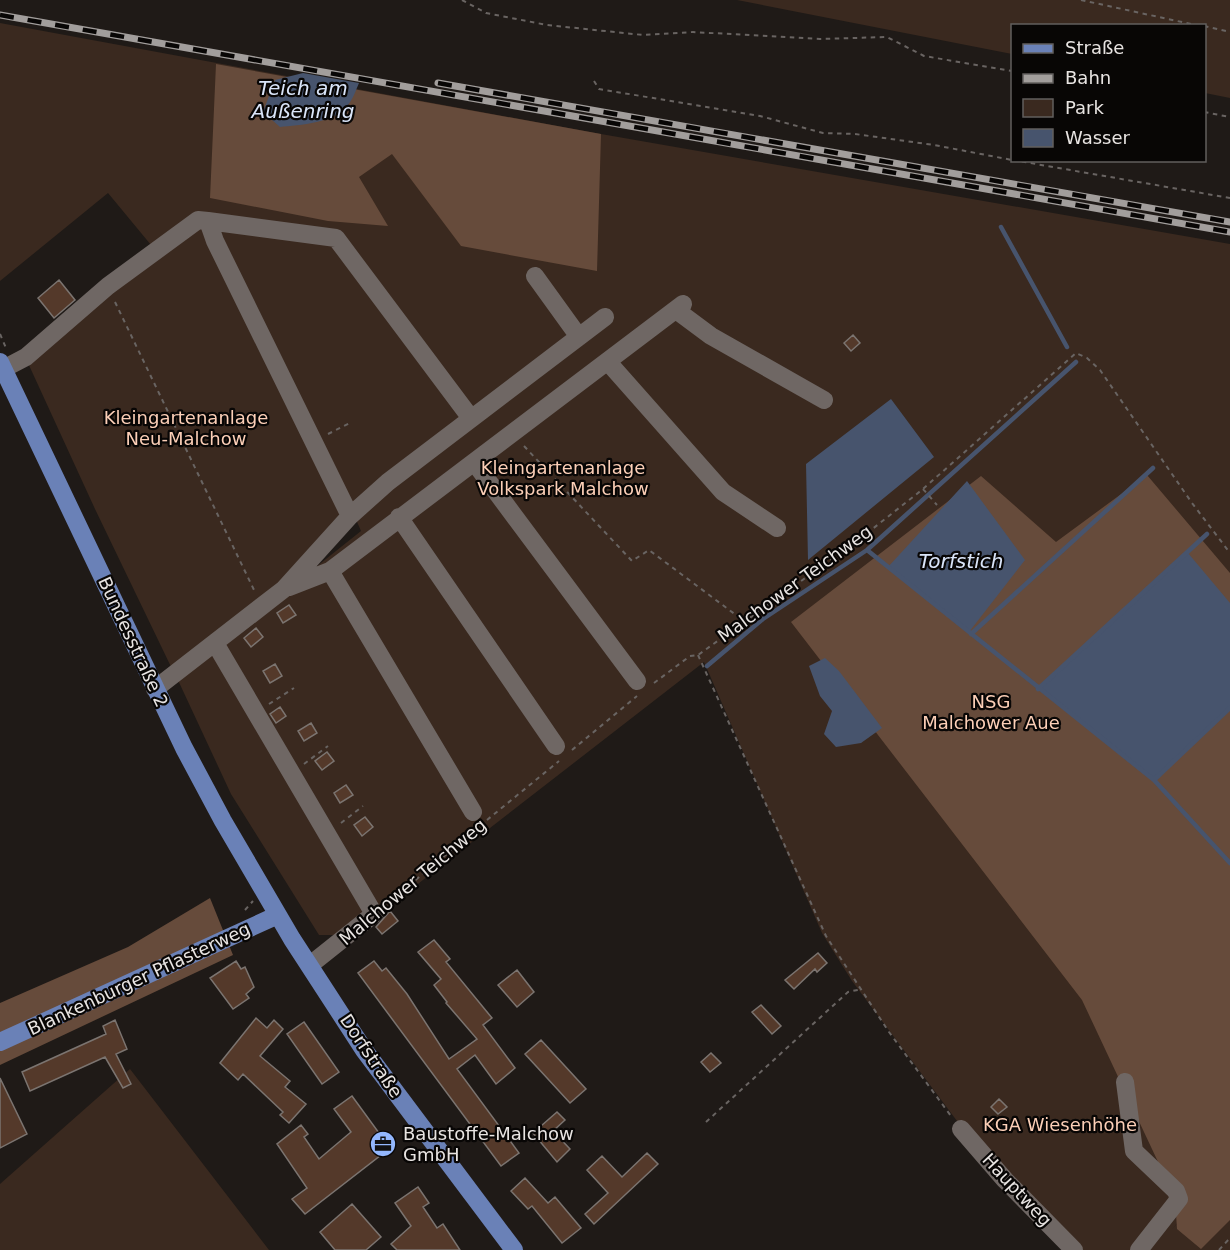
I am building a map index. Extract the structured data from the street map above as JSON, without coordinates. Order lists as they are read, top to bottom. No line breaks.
{"streets":{"main road":["Bundesstraße 2","Blankenburger Pflasterweg","Dorfstraße"],"lane":["Malchower Teichweg","Hauptweg"]},"crossings":[["Malchower Teichweg","Dorfstraße"],["Bundesstraße 2","Blankenburger Pflasterweg"],["Bundesstraße 2","Dorfstraße"],["Blankenburger Pflasterweg","Dorfstraße"]],"water":["Teich am Außenring","Torfstich"],"parks":["Kleingartenanlage Neu-Malchow","Kleingartenanlage Volkspark Malchow","NSG Malchower Aue","KGA Wiesenhöhe"],"places":{"office":["Baustoffe-Malchow GmbH"]},"legend":["Straße","Bahn","Park","Wasser"]}
